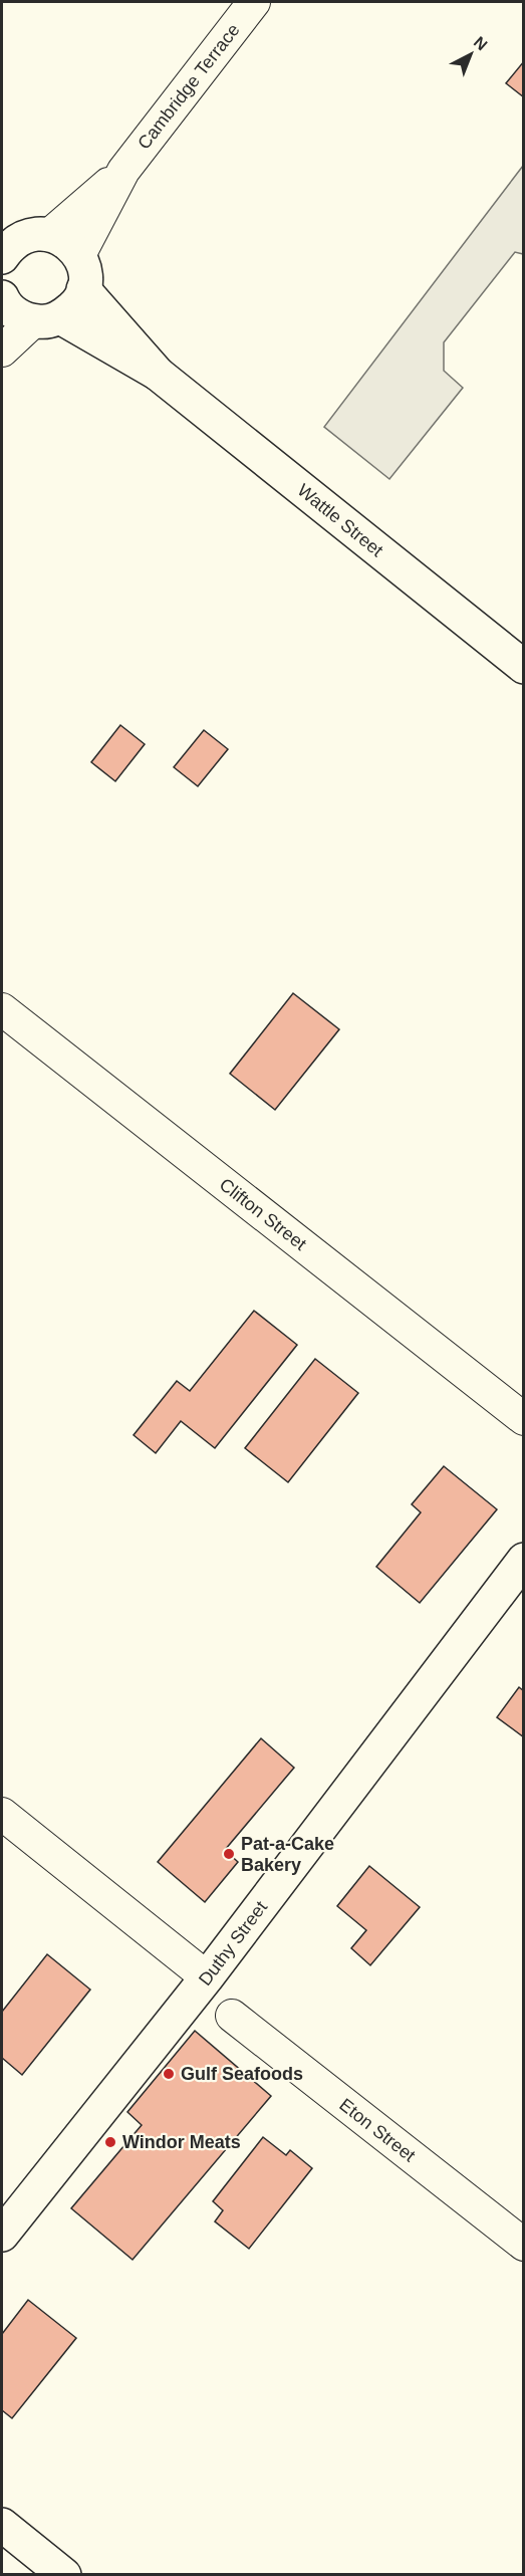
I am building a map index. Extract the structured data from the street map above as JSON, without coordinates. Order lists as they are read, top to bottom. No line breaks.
{"streets":{"street":["Cambridge Terrace","Wattle Street","Clifton Street","Duthy Street","Eton Street"]},"places":["Pat-a-Cake Bakery","Gulf Seafoods","Windor Meats"],"north":"top right"}
